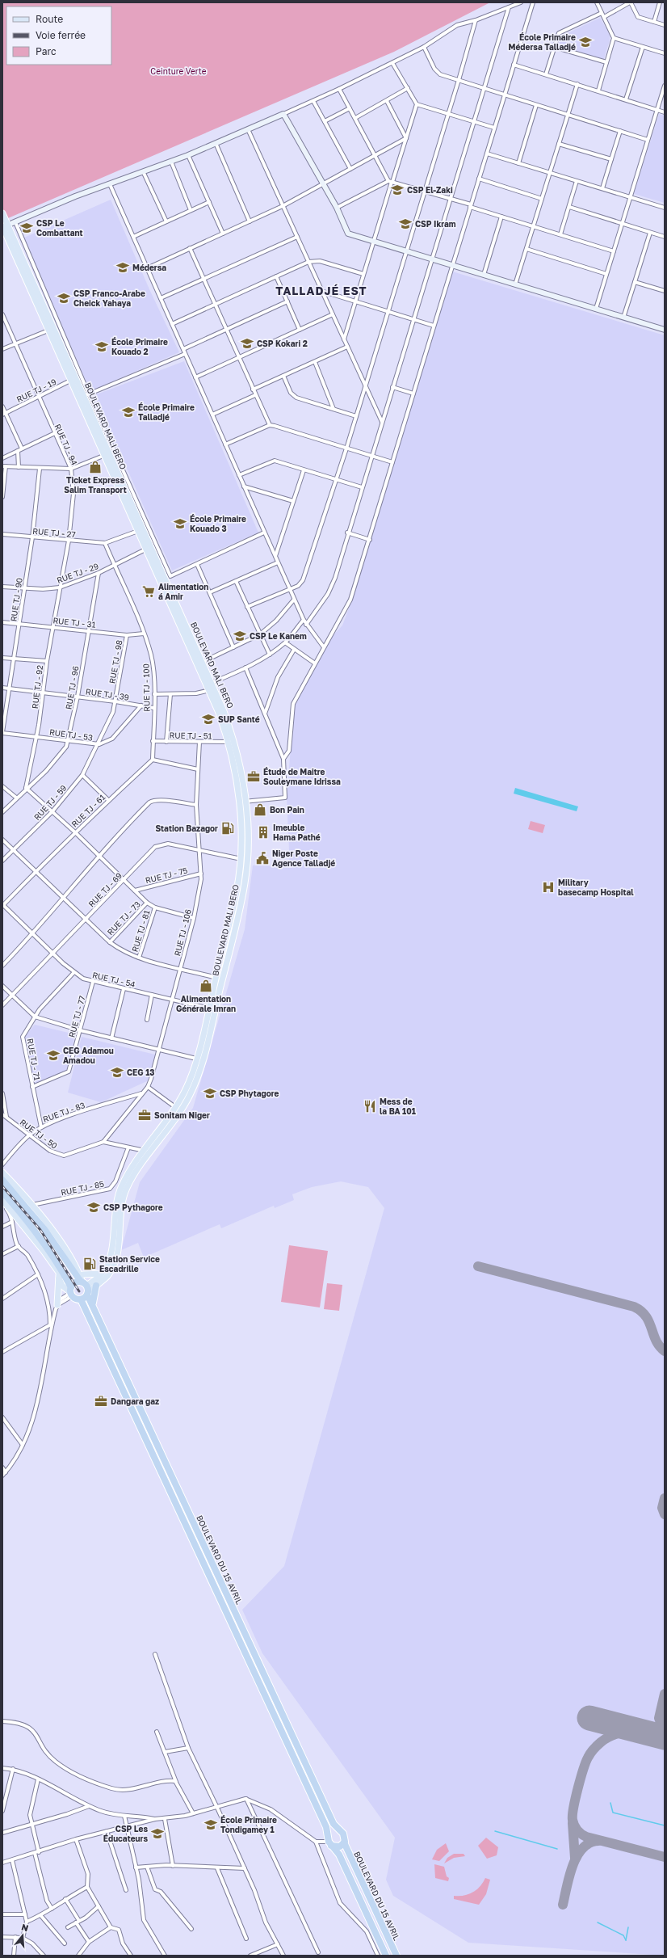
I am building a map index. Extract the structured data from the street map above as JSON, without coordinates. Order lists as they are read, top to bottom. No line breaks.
{"streets":{"highway":["BOULEVARD DU 15 AVRIL"],"main road":["BOULEVARD MALI BERO"],"street":["RUE TJ - 19","RUE TJ - 94","RUE TJ - 27","RUE TJ - 29","RUE TJ - 90","RUE TJ - 31","RUE TJ - 98","RUE TJ - 92","RUE TJ - 96","RUE TJ - 100","RUE TJ - 39","RUE TJ - 53","RUE TJ - 51","RUE TJ - 59","RUE TJ - 61","RUE TJ - 75","RUE TJ - 69","RUE TJ - 73","RUE TJ - 81","RUE TJ - 106","RUE TJ - 54","RUE TJ - 77","RUE TJ - 71","RUE TJ - 83","RUE TJ - 50","RUE TJ - 85"]},"crossings":[["RUE TJ - 19","BOULEVARD MALI BERO"],["RUE TJ - 19","RUE TJ - 94"],["BOULEVARD MALI BERO","RUE TJ - 27"],["BOULEVARD MALI BERO","RUE TJ - 29"],["BOULEVARD MALI BERO","RUE TJ - 51"],["BOULEVARD MALI BERO","RUE TJ - 69"],["BOULEVARD MALI BERO","RUE TJ - 54"],["BOULEVARD MALI BERO","BOULEVARD DU 15 AVRIL"],["RUE TJ - 94","RUE TJ - 27"],["RUE TJ - 94","RUE TJ - 29"],["RUE TJ - 94","RUE TJ - 92"],["RUE TJ - 27","RUE TJ - 90"],["RUE TJ - 29","RUE TJ - 90"],["RUE TJ - 29","RUE TJ - 92"],["RUE TJ - 29","RUE TJ - 96"],["RUE TJ - 29","RUE TJ - 100"],["RUE TJ - 90","RUE TJ - 31"],["RUE TJ - 90","RUE TJ - 39"],["RUE TJ - 90","RUE TJ - 53"],["RUE TJ - 31","RUE TJ - 98"],["RUE TJ - 31","RUE TJ - 92"],["RUE TJ - 31","RUE TJ - 96"],["RUE TJ - 31","RUE TJ - 100"],["RUE TJ - 98","RUE TJ - 39"],["RUE TJ - 98","RUE TJ - 53"],["RUE TJ - 98","RUE TJ - 59"],["RUE TJ - 92","RUE TJ - 96"],["RUE TJ - 92","RUE TJ - 39"],["RUE TJ - 92","RUE TJ - 53"],["RUE TJ - 96","RUE TJ - 39"],["RUE TJ - 96","RUE TJ - 53"],["RUE TJ - 100","RUE TJ - 39"],["RUE TJ - 100","RUE TJ - 51"],["RUE TJ - 100","RUE TJ - 61"],["RUE TJ - 39","RUE TJ - 53"],["RUE TJ - 53","RUE TJ - 59"],["RUE TJ - 51","RUE TJ - 106"],["RUE TJ - 61","RUE TJ - 54"],["RUE TJ - 75","RUE TJ - 106"],["RUE TJ - 69","RUE TJ - 106"],["RUE TJ - 69","RUE TJ - 54"],["RUE TJ - 106","RUE TJ - 54"],["RUE TJ - 54","RUE TJ - 77"],["RUE TJ - 54","RUE TJ - 71"],["RUE TJ - 77","RUE TJ - 71"],["RUE TJ - 71","RUE TJ - 83"],["RUE TJ - 83","RUE TJ - 50"],["RUE TJ - 85","BOULEVARD DU 15 AVRIL"]],"districts":["TALLADJÉ EST"],"parks":["Ceinture Verte"],"places":{"school or university":["École Primaire Médersa Talladjé","CSP El-Zaki","CSP Ikram","CSP Le Combattant","Médersa","CSP Franco-Arabe Cheick Yahaya","CSP Kokari 2","École Primaire Kouado 2","École Primaire Talladjé","École Primaire Kouado 3","CSP Le Kanem","SUP Santé","CEG Adamou Amadou","CEG 13","CSP Phytagore","CSP Pythagore","École Primaire Tondigamey 1","CSP Les Éducateurs"],"shop":["Ticket Express Salim Transport","Bon Pain","Alimentation Générale Imran"],"supermarket":["Alimentation á Amir"],"office":["Étude de Maitre Souleymane Idrissa","Sonitam Niger","Dangara gaz"],"fuel station":["Station Bazagor","Station Service Escadrille"],"building":["Imeuble Hama Pathé"],"public building":["Niger Poste Agence Talladjé"],"hospital":["Military basecamp Hospital"],"restaurant":["Mess de la BA 101"]},"legend":["Route","Voie ferrée","Parc"],"north":"top"}
